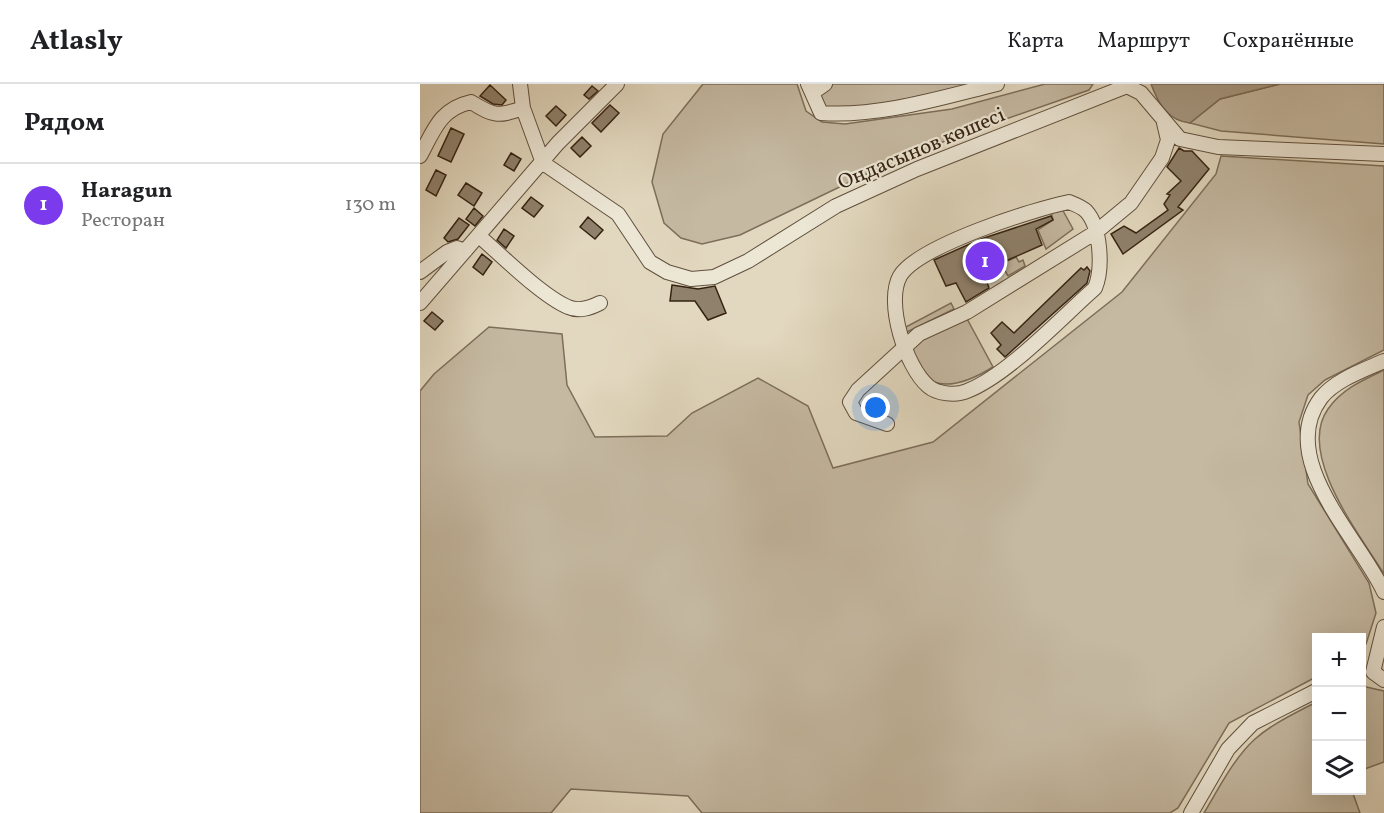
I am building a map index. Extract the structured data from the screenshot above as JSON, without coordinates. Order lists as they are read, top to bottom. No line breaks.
{"streets":{"street":["Оңдасынов көшесі"]},"page":{"header":"Atlasly","nav":["Карта","Маршрут","Сохранённые"],"heading":"Рядом","list":[{"mark":"1","name":"Haragun","note":"Ресторан","value":"130 m"}],"pins":"1","map_buttons":["+","−"]}}
